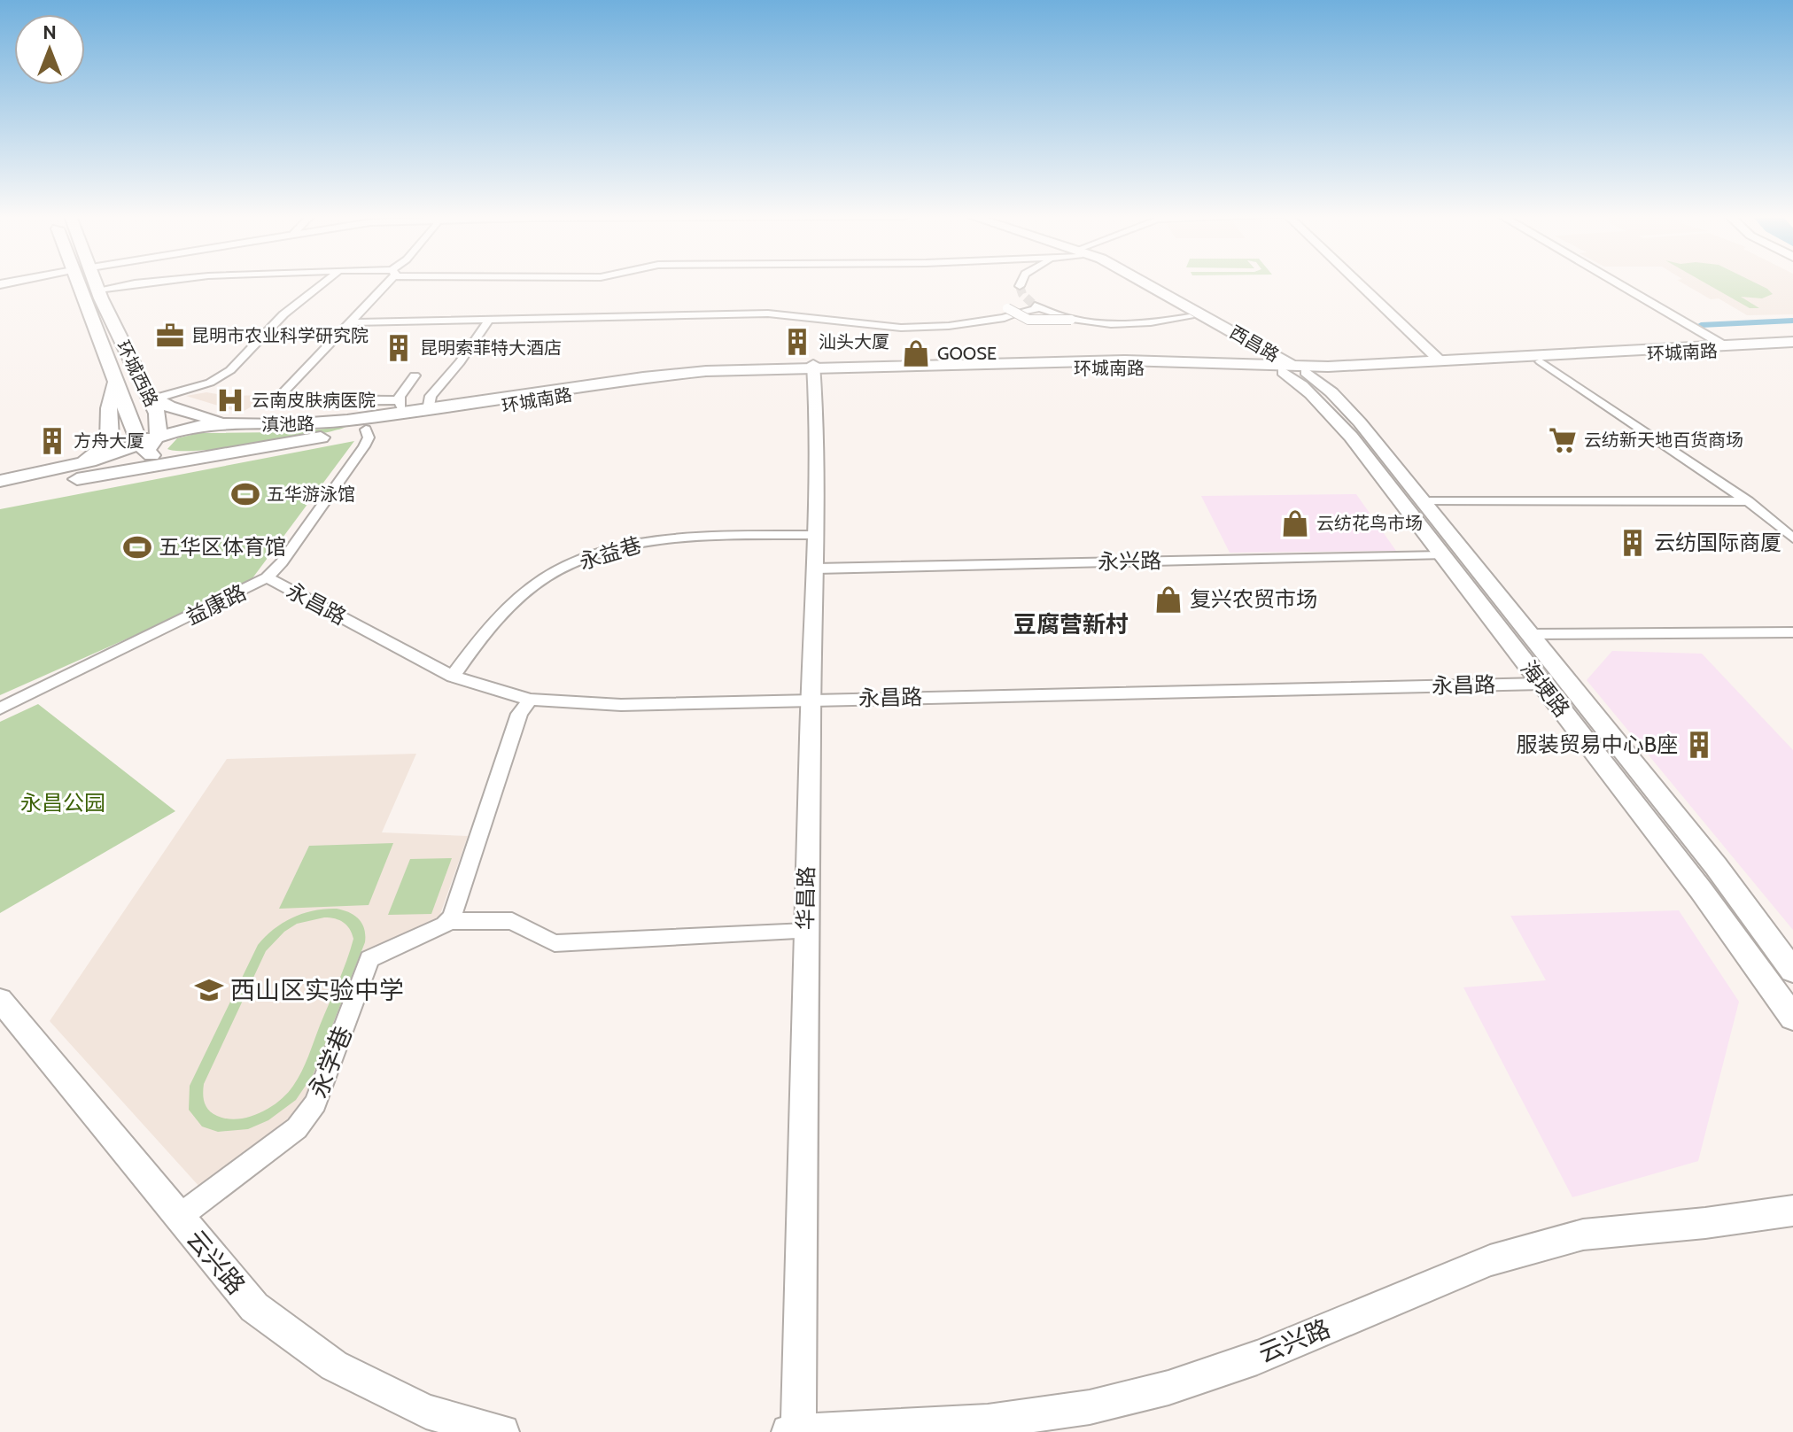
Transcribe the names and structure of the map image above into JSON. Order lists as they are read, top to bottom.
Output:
{
  "streets": {
    "main road": [
      "西昌路",
      "环城南路",
      "环城西路",
      "滇池路",
      "海埂路"
    ],
    "street": [
      "永益巷",
      "永兴路",
      "永昌路",
      "益康路",
      "华昌路",
      "永学巷",
      "云兴路"
    ]
  },
  "crossings": [
    ["西昌路", "环城南路"],
    ["西昌路", "海埂路"],
    ["环城南路", "滇池路"],
    ["环城南路", "海埂路"],
    ["环城南路", "华昌路"],
    ["环城西路", "滇池路"],
    ["滇池路", "益康路"],
    ["永益巷", "永昌路"],
    ["永益巷", "华昌路"],
    ["永兴路", "海埂路"],
    ["永兴路", "华昌路"],
    ["永昌路", "益康路"],
    ["永昌路", "海埂路"],
    ["永昌路", "华昌路"],
    ["华昌路", "云兴路"],
    ["永学巷", "云兴路"]
  ],
  "districts": ["豆腐营新村"],
  "parks": ["永昌公园"],
  "places": {
    "office": ["昆明市农业科学研究院"],
    "building": [
      "汕头大厦",
      "昆明索菲特大酒店",
      "方舟大厦",
      "云纺国际商厦",
      "服装贸易中心B座"
    ],
    "shop": ["GOOSE", "云纺花鸟市场", "复兴农贸市场"],
    "hospital": ["云南皮肤病医院"],
    "supermarket": ["云纺新天地百货商场"],
    "sports": ["五华游泳馆", "五华区体育馆"],
    "school or university": ["西山区实验中学"]
  },
  "north": "top"
}
